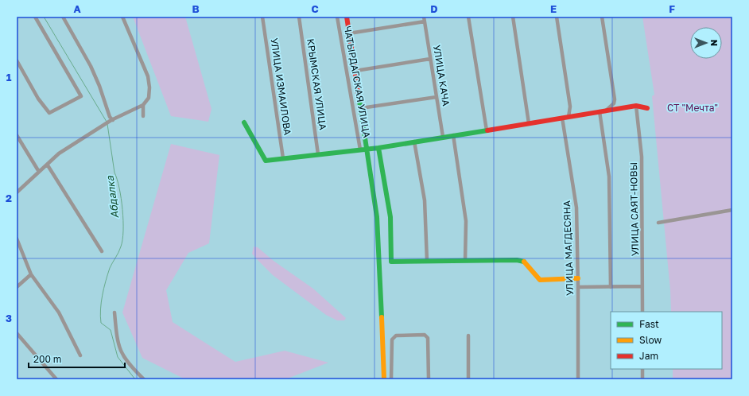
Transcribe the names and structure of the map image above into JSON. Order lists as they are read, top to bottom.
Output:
{
  "streets": {
    "street": [
      "УЛИЦА КАЧА",
      "ЧАТЫРДАГСКАЯ УЛИЦА",
      "КРЫМСКАЯ УЛИЦА",
      "УЛИЦА ИЗМАИЛОВА",
      "УЛИЦА САЯТ-НОВЫ",
      "УЛИЦА МАГДЕСЯНА"
    ]
  },
  "water": ["Абдалка"],
  "parks": ["СТ \"Мечта\""],
  "legend": ["Fast", "Slow", "Jam"],
  "scale_bar": "200 m",
  "north": "right",
  "grid": {
    "columns": [
      "A",
      "B",
      "C",
      "D",
      "E",
      "F"
    ],
    "rows": ["1", "2", "3"]
  }
}
